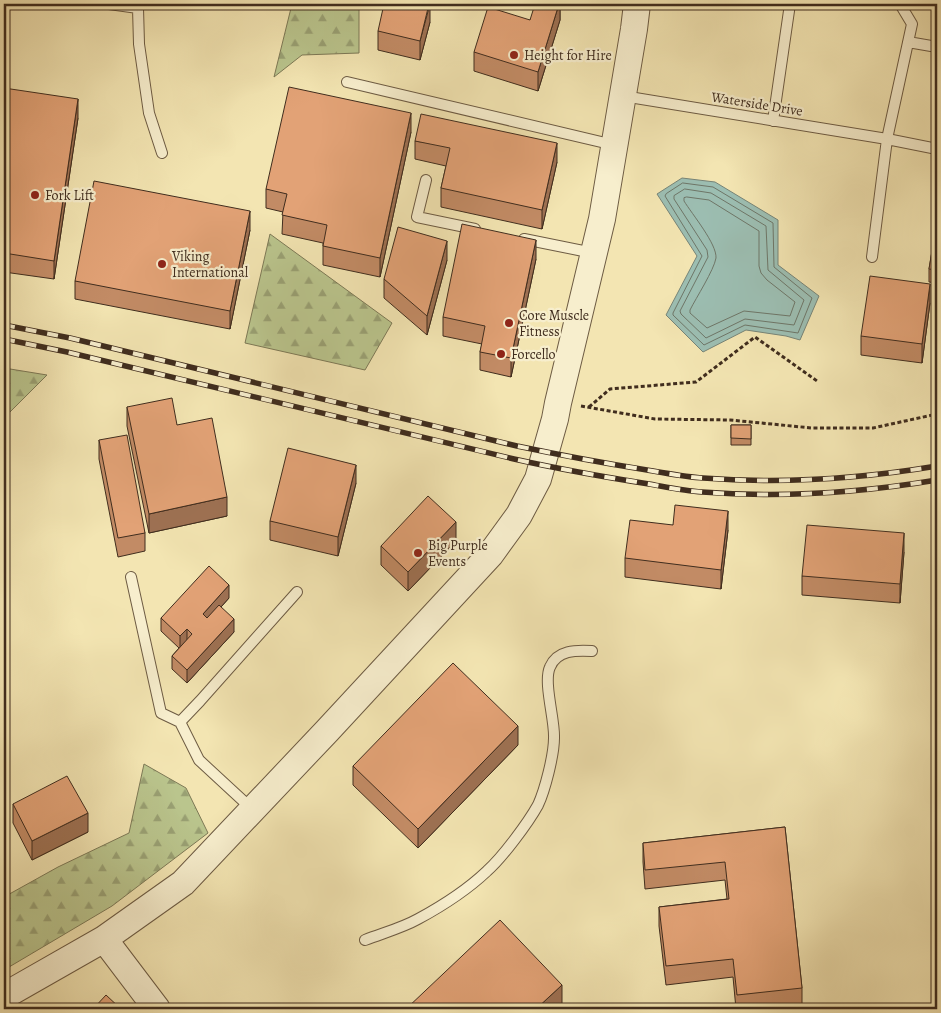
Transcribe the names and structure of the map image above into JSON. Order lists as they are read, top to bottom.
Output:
{
  "streets": {
    "lane": ["Waterside Drive"]
  },
  "places": [
    "Height for Hire",
    "Fork Lift",
    "Viking International",
    "Core Muscle Fitness",
    "Forcello",
    "Big Purple Events"
  ]
}
